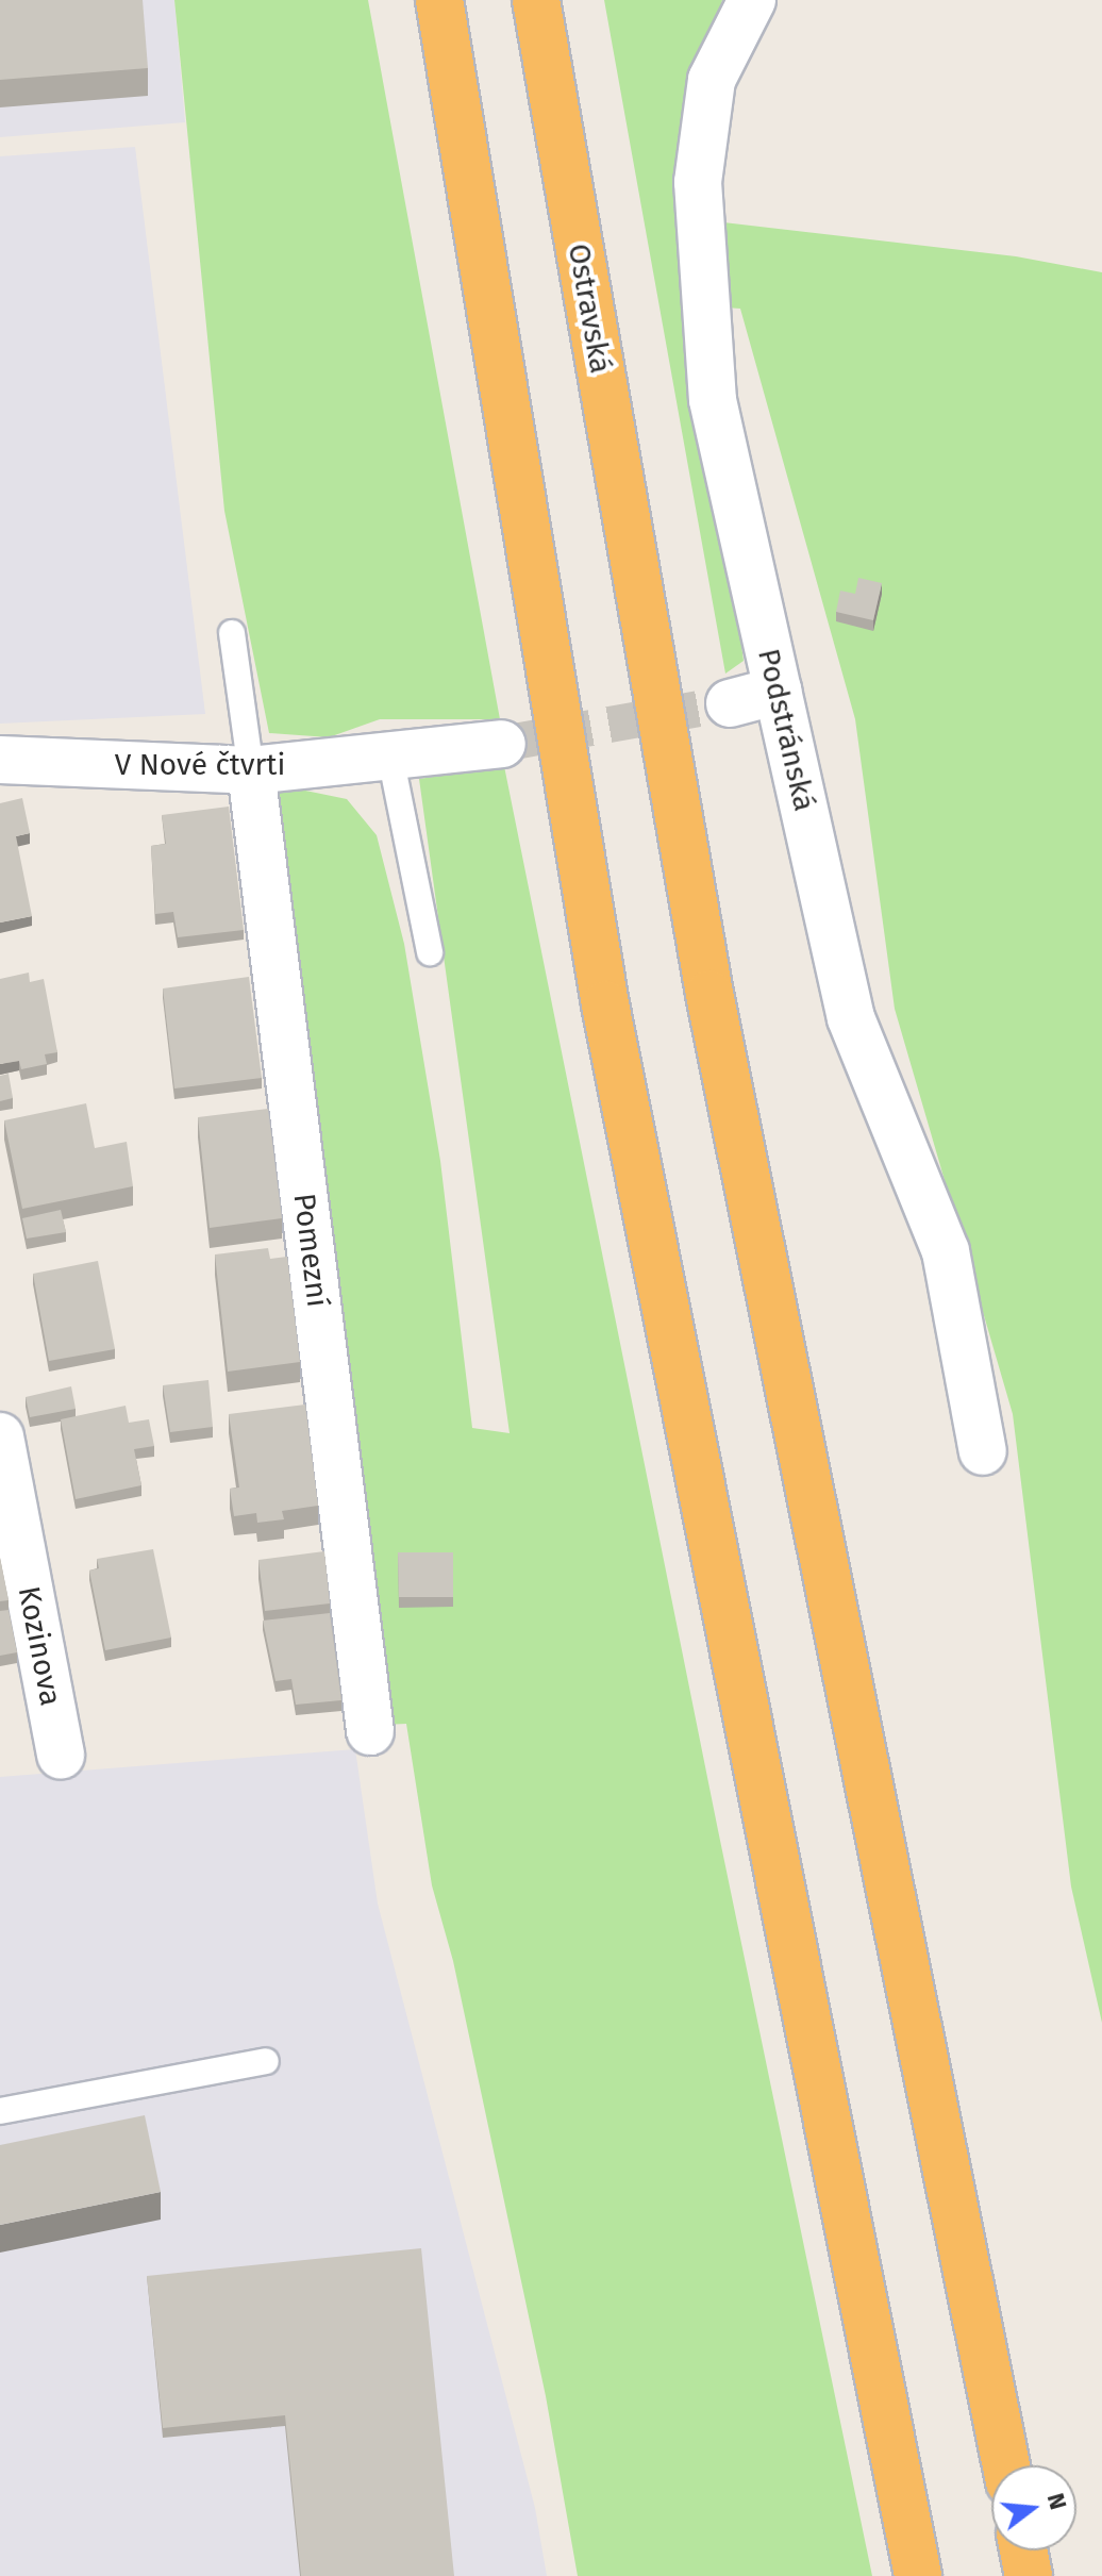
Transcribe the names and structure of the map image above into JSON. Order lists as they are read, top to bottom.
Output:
{
  "streets": {
    "highway": ["Ostravská"],
    "street": [
      "Podstránská",
      "V Nové čtvrti",
      "Pomezní",
      "Kozinova"
    ]
  },
  "crossings": [
    ["V Nové čtvrti", "Pomezní"]
  ],
  "north": "right"
}
